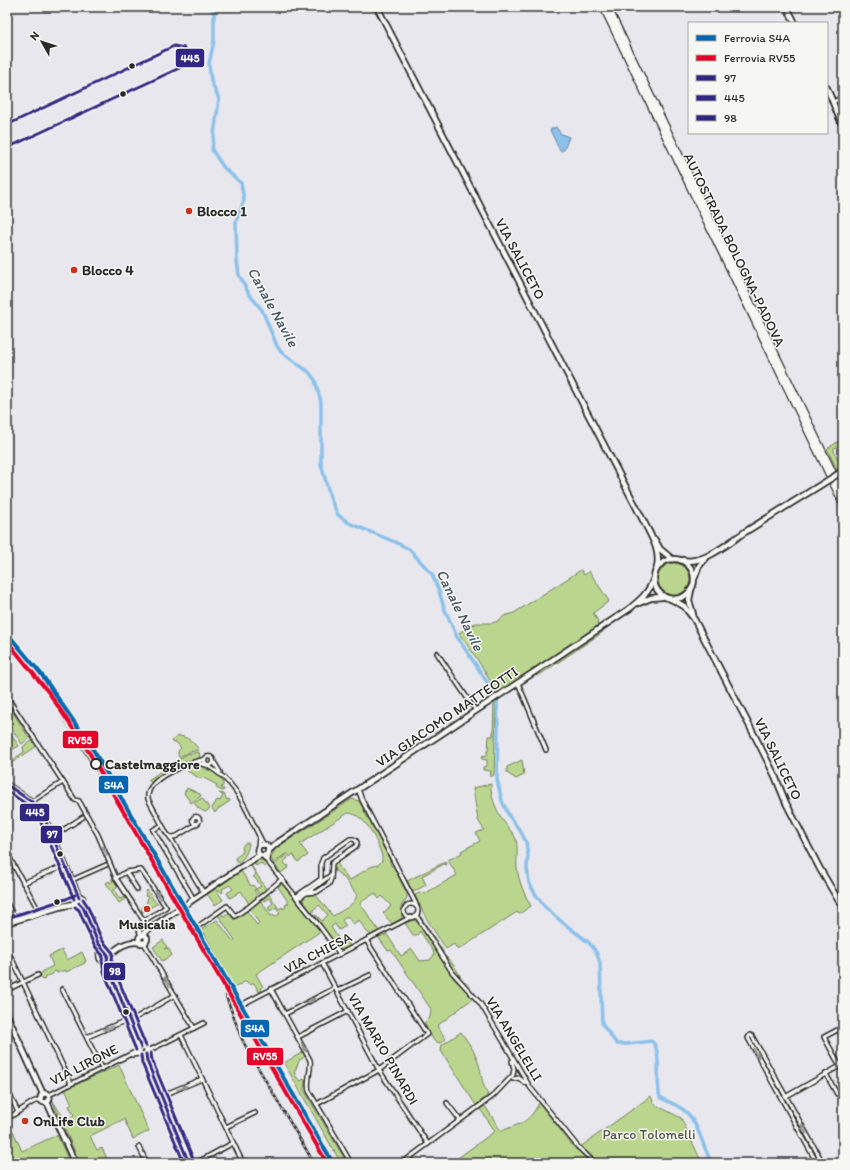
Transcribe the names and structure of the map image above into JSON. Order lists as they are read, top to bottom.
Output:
{
  "streets": {
    "highway": ["AUTOSTRADA BOLOGNA-PADOVA"],
    "main road": ["VIA SALICETO", "VIA GIACOMO MATTEOTTI"],
    "street": [
      "VIA CHIESA",
      "VIA ANGELELLI",
      "VIA MARIO PINARDI",
      "VIA LIRONE"
    ]
  },
  "crossings": [
    ["VIA SALICETO", "VIA GIACOMO MATTEOTTI"],
    ["VIA CHIESA", "VIA ANGELELLI"],
    ["VIA CHIESA", "VIA MARIO PINARDI"]
  ],
  "water": ["Canale Navile"],
  "parks": ["Parco Tolomelli"],
  "places": [
    "Blocco 1",
    "Blocco 4",
    "Castelmaggiore",
    "Musicalia",
    "OnLife Club"
  ],
  "lines": [
    "transit line 445",
    "rail line S4A",
    "rail line RV55",
    "transit line 97",
    "transit line 98"
  ],
  "legend": [
    "Ferrovia S4A",
    "Ferrovia RV55",
    "97",
    "445",
    "98"
  ],
  "north": "top left"
}
